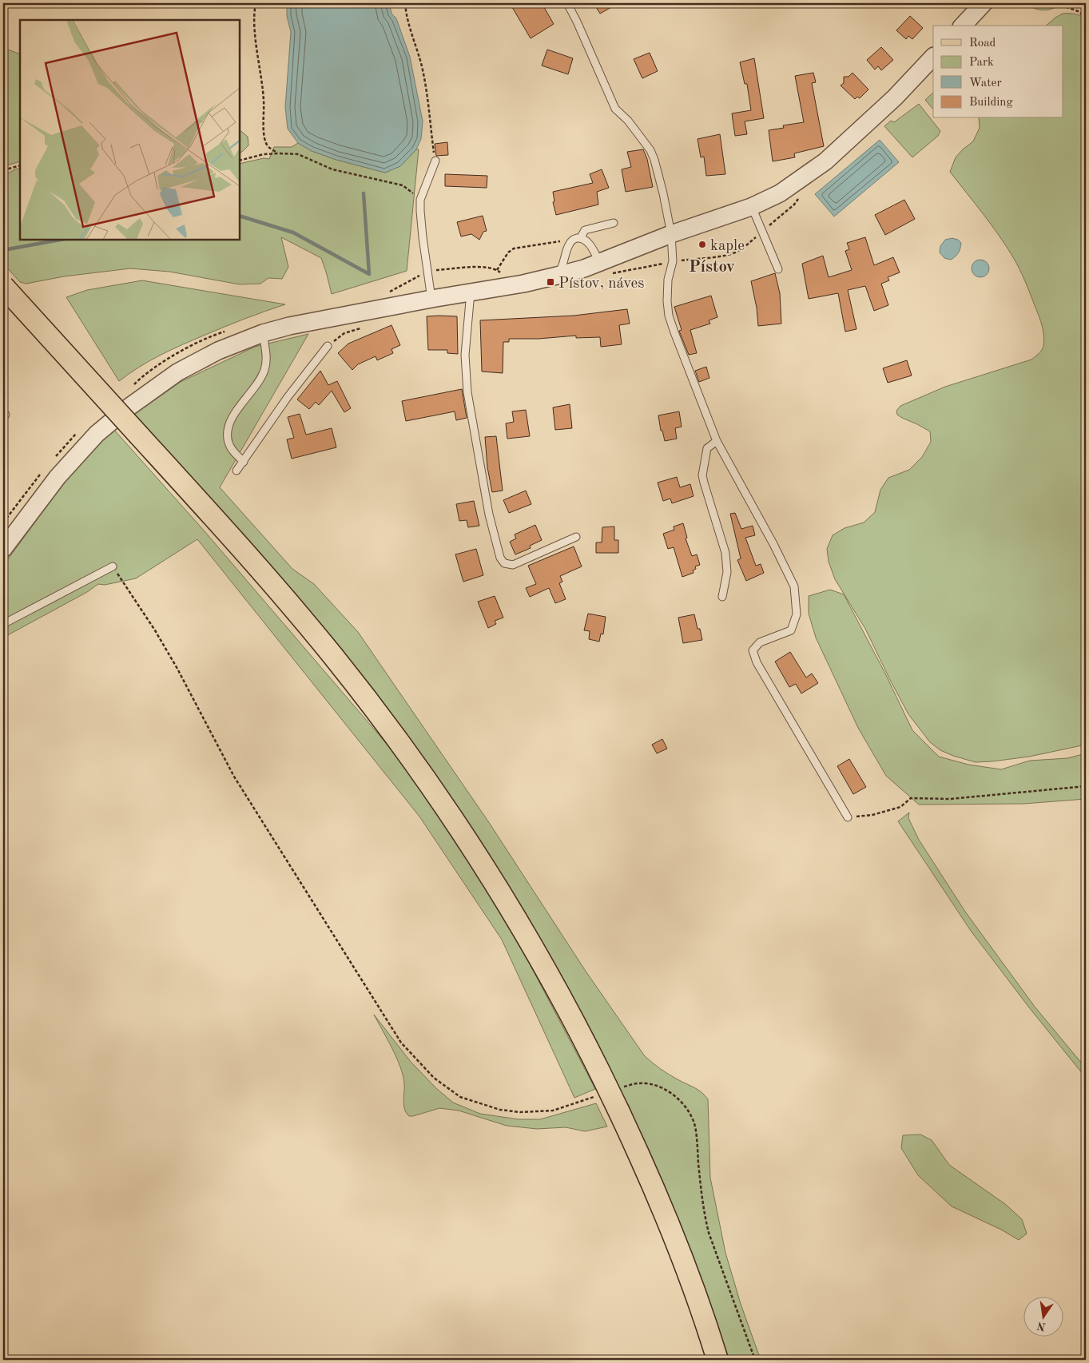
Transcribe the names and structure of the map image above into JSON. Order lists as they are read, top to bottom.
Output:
{
  "districts": ["Pístov"],
  "places": {
    "other": ["kaple"],
    "transit": ["Pístov, náves"]
  },
  "legend": [
    "Road",
    "Park",
    "Water",
    "Building"
  ],
  "north": "bottom"
}
